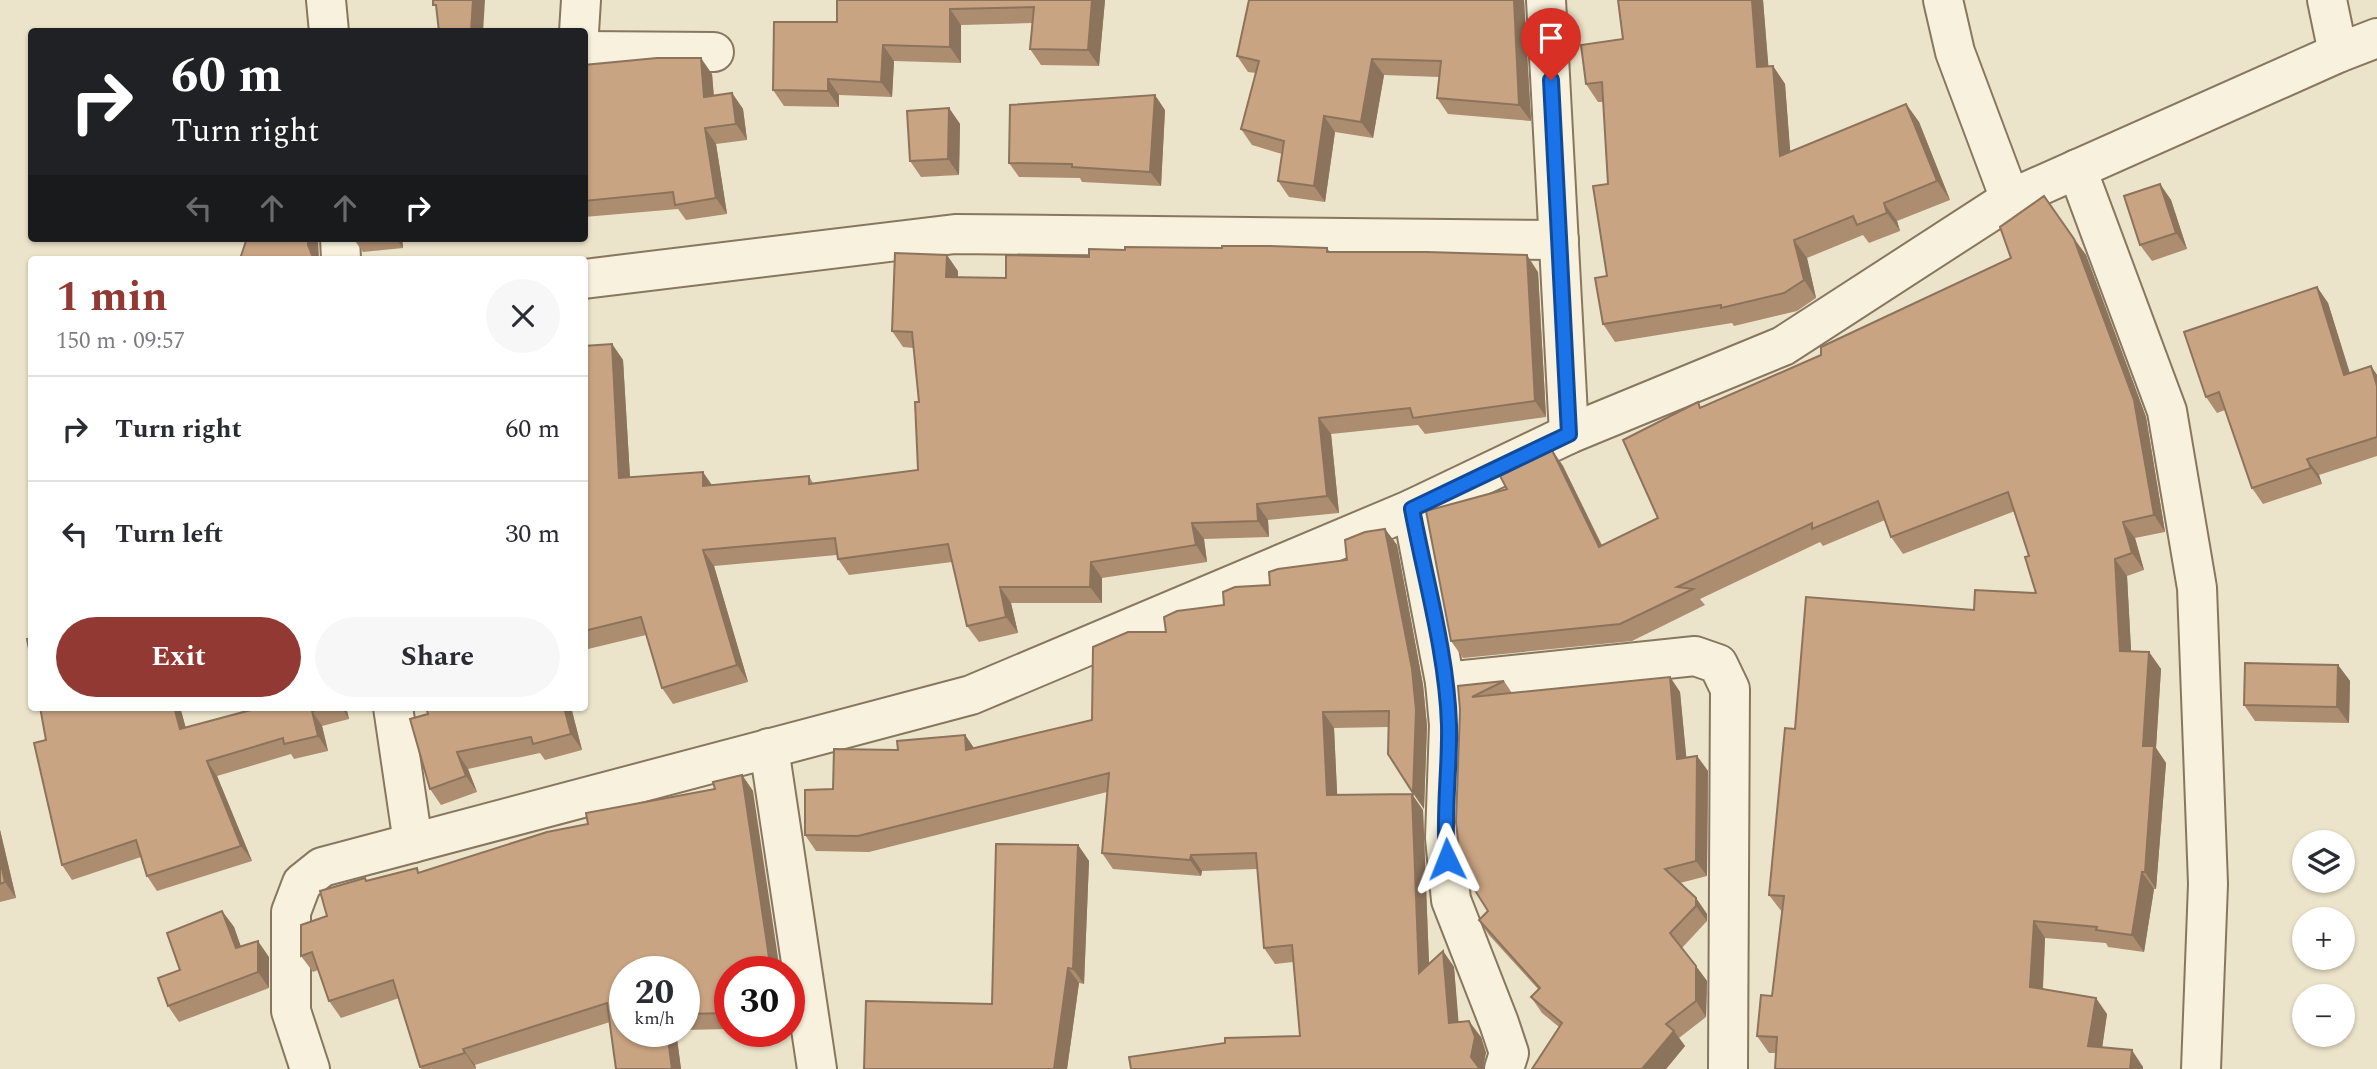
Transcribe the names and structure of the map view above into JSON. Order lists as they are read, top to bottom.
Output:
{
  "page": {
    "turn": ["60 m", "Turn right"],
    "heading": ["1 min", "150 m · 09:57"],
    "list": [
      {
        "name": "Turn right",
        "value": "60 m"
      },
      {
        "name": "Turn left",
        "value": "30 m"
      }
    ],
    "buttons": ["Exit", "Share"],
    "map_buttons": ["+", "−"],
    "speed": "20 km/h",
    "limit": "30"
  }
}
